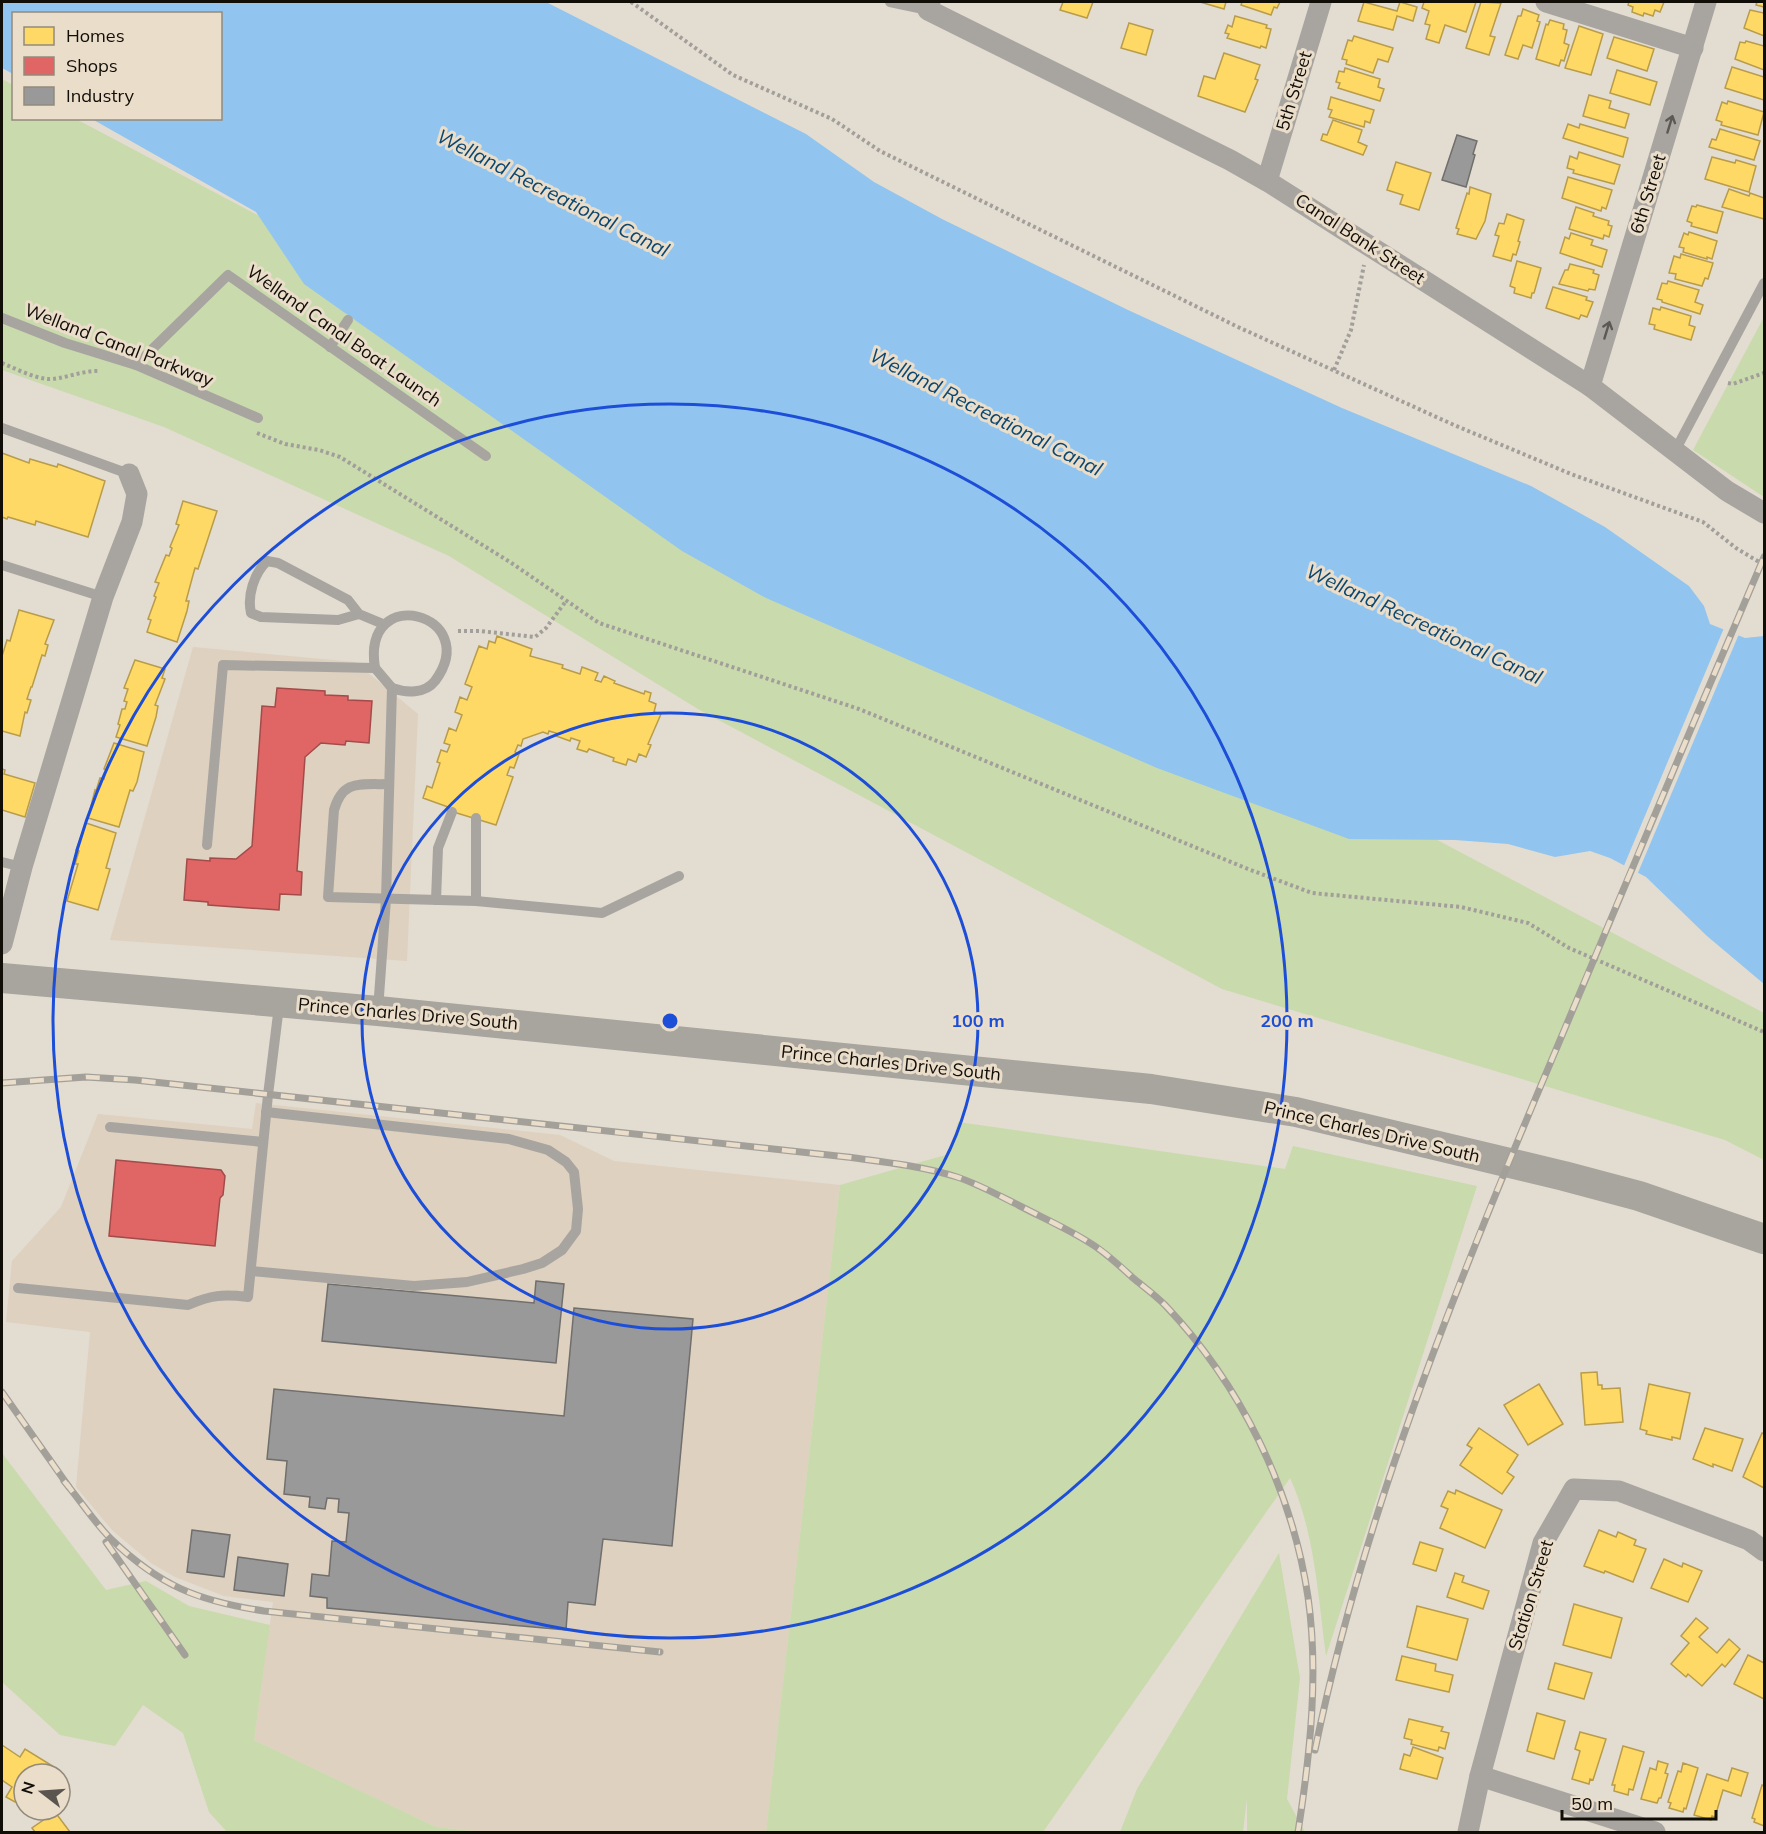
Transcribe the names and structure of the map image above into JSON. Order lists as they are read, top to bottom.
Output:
{
  "streets": {
    "main road": ["Prince Charles Drive South"],
    "street": [
      "5th Street",
      "6th Street",
      "Canal Bank Street",
      "Station Street"
    ],
    "lane": ["Welland Canal Boat Launch", "Welland Canal Parkway"]
  },
  "crossings": [
    ["5th Street", "Canal Bank Street"],
    ["6th Street", "Canal Bank Street"],
    ["Welland Canal Boat Launch", "Welland Canal Parkway"]
  ],
  "one_way": ["6th Street"],
  "water": ["Welland Recreational Canal"],
  "legend": ["Homes", "Shops", "Industry"],
  "scale_bar": "50 m",
  "north": "left",
  "rings": ["100 m", "200 m"]
}
